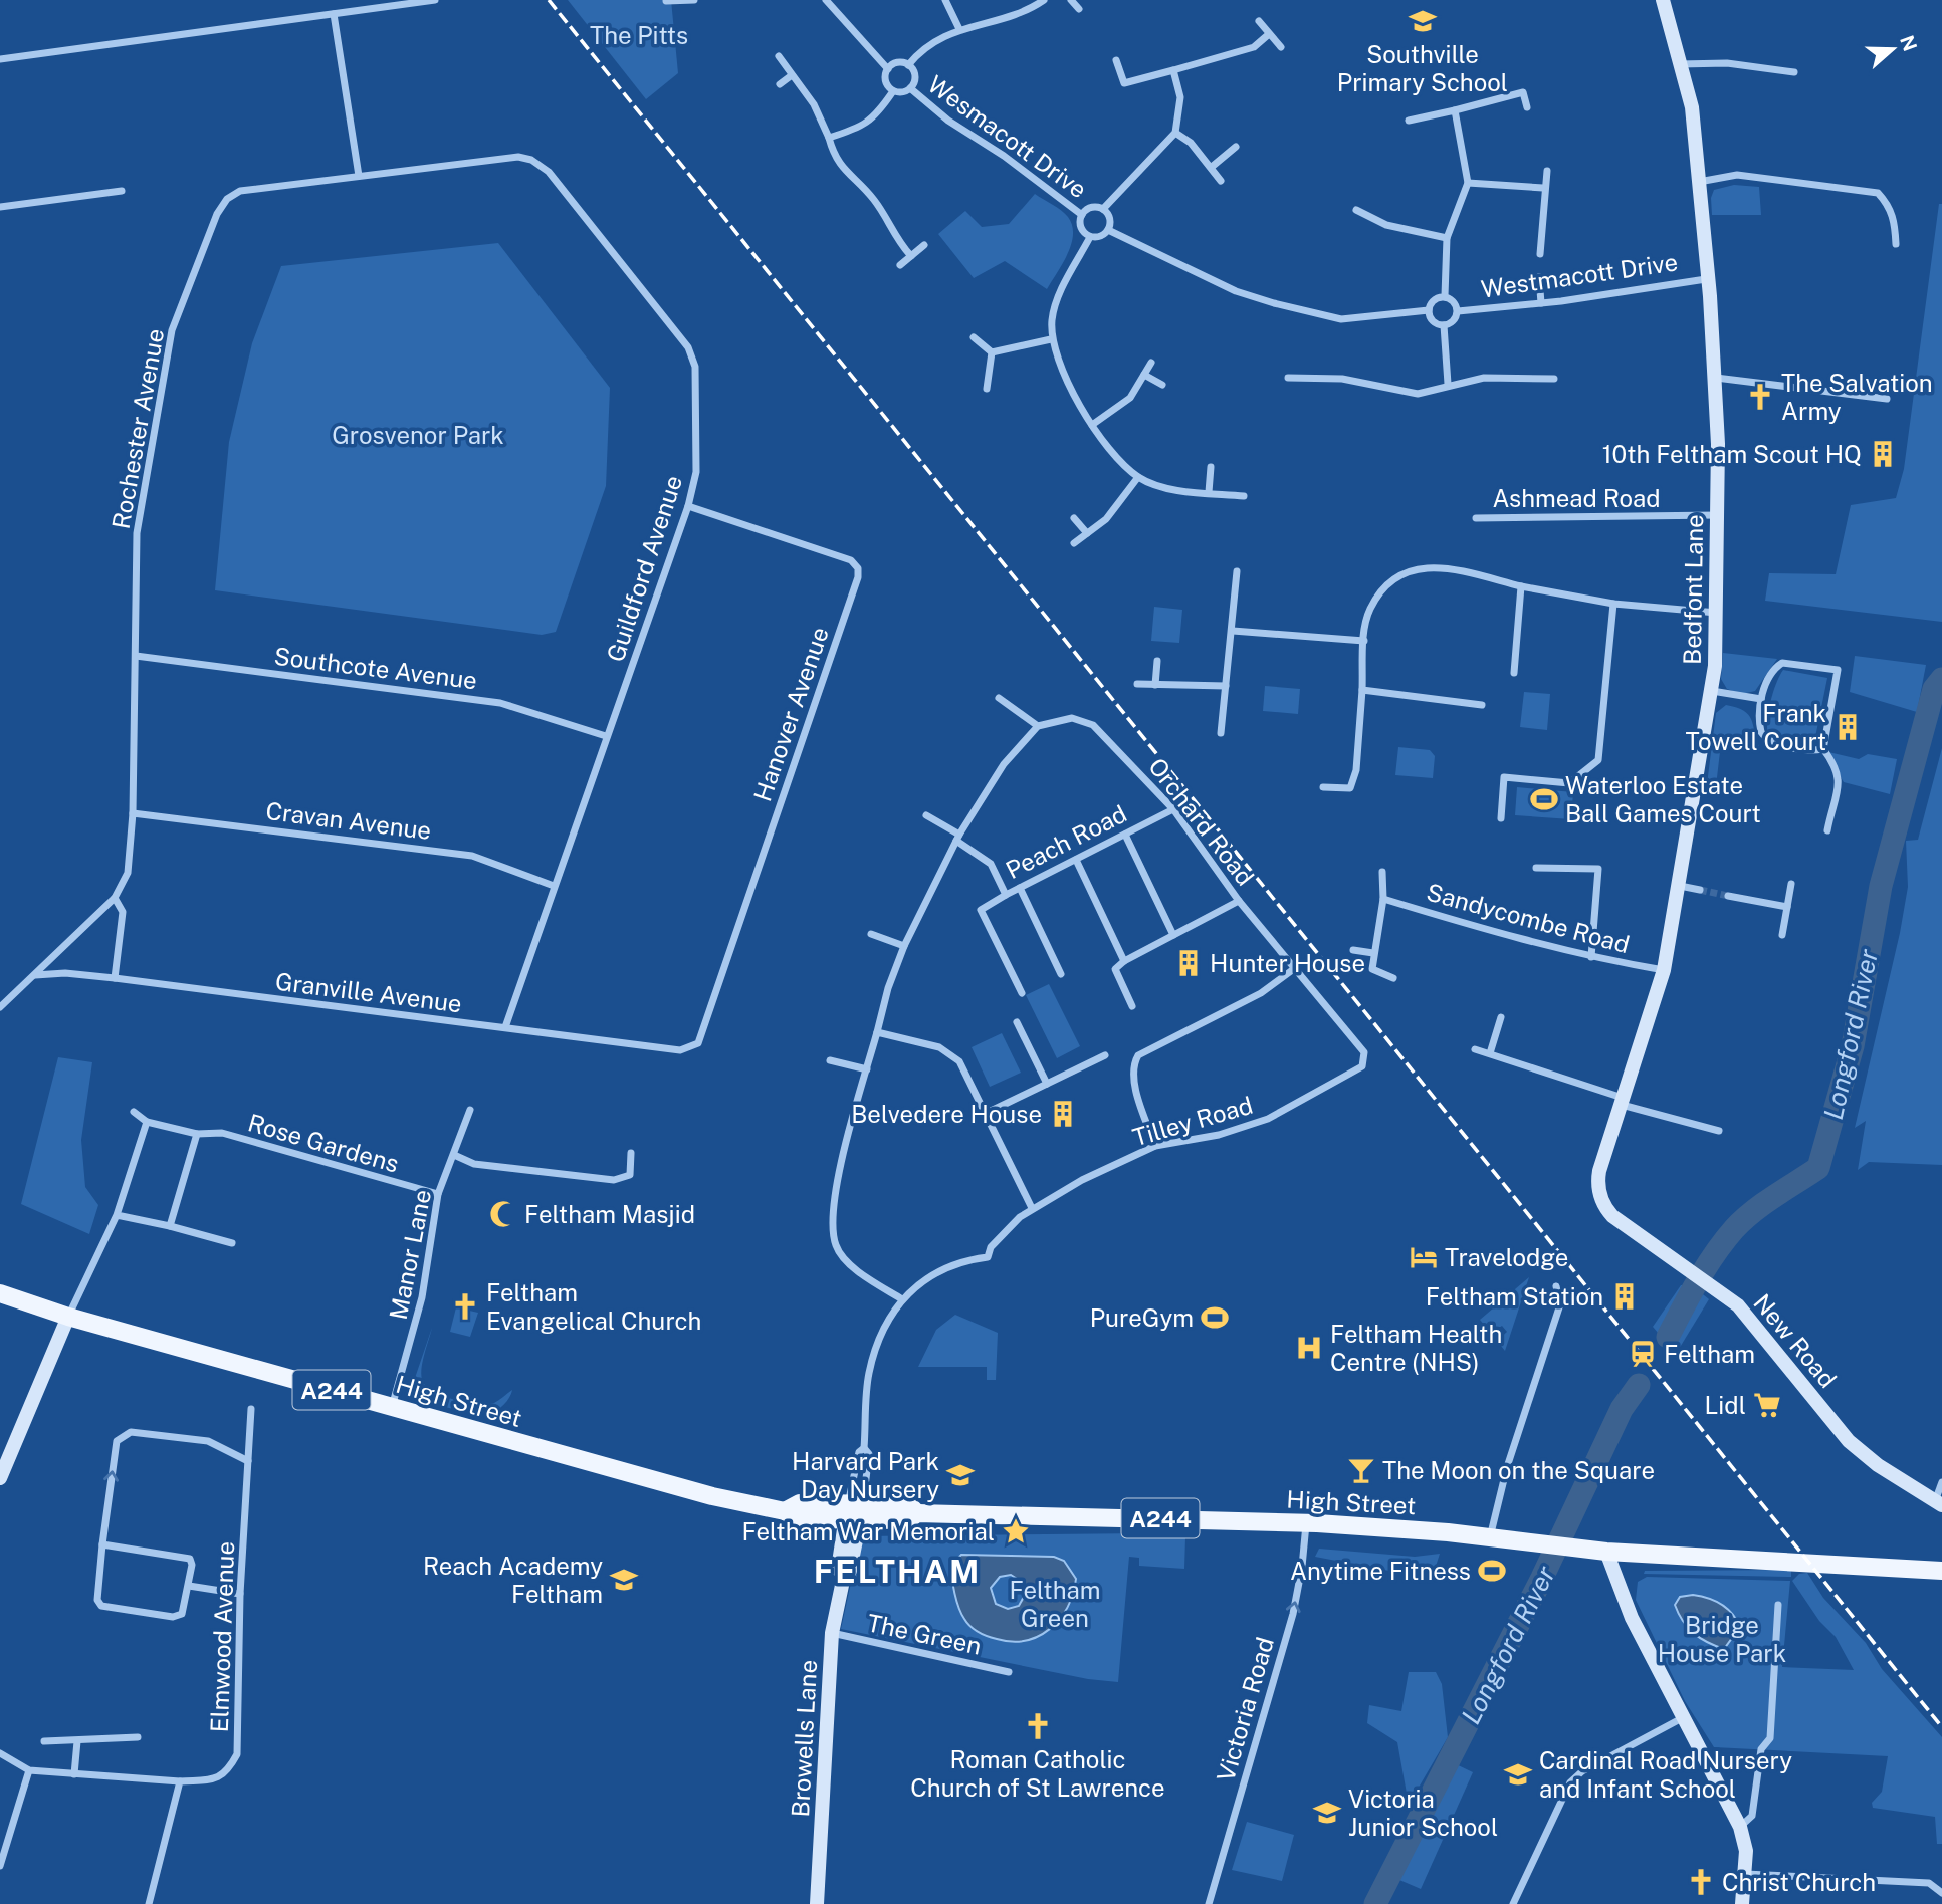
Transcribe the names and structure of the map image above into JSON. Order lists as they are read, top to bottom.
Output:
{
  "streets": {
    "main road": [
      "Bedfont Lane",
      "New Road",
      "A244",
      "High Street",
      "Browells Lane"
    ],
    "street": [
      "Wesmacott Drive",
      "Westmacott Drive",
      "Rochester Avenue",
      "Ashmead Road",
      "Guildford Avenue",
      "Southcote Avenue",
      "Hanover Avenue",
      "Cravan Avenue",
      "Orchard Road",
      "Peach Road",
      "Sandycombe Road",
      "Granville Avenue",
      "Tilley Road",
      "Rose Gardens",
      "Manor Lane",
      "The Green",
      "Elmwood Avenue",
      "Victoria Road"
    ]
  },
  "crossings": [
    ["Westmacott Drive", "Bedfont Lane"],
    ["Rochester Avenue", "Guildford Avenue"],
    ["Rochester Avenue", "Southcote Avenue"],
    ["Rochester Avenue", "Cravan Avenue"],
    ["Rochester Avenue", "Granville Avenue"],
    ["Ashmead Road", "Bedfont Lane"],
    ["Guildford Avenue", "Southcote Avenue"],
    ["Guildford Avenue", "Hanover Avenue"],
    ["Guildford Avenue", "Cravan Avenue"],
    ["Guildford Avenue", "Granville Avenue"],
    ["Bedfont Lane", "Sandycombe Road"],
    ["Bedfont Lane", "New Road"],
    ["Hanover Avenue", "Granville Avenue"],
    ["Orchard Road", "Peach Road"],
    ["Orchard Road", "Tilley Road"],
    ["Rose Gardens", "Manor Lane"],
    ["Manor Lane", "High Street"],
    ["High Street", "Victoria Road"],
    ["High Street", "Browells Lane"],
    ["The Green", "Browells Lane"]
  ],
  "one_way": ["Victoria Road"],
  "districts": ["FELTHAM"],
  "water": ["Longford River"],
  "parks": [
    "The Pitts",
    "Grosvenor Park",
    "Feltham Green",
    "Bridge House Park"
  ],
  "places": {
    "school or university": [
      "Southville Primary School",
      "Harvard Park Day Nursery",
      "Reach Academy Feltham",
      "Cardinal Road Nursery and Infant School",
      "Victoria Junior School"
    ],
    "church": [
      "The Salvation Army",
      "Feltham Evangelical Church",
      "Roman Catholic Church of St Lawrence",
      "Christ Church"
    ],
    "building": [
      "10th Feltham Scout HQ",
      "Frank Towell Court",
      "Hunter House",
      "Belvedere House",
      "Feltham Station"
    ],
    "sports": ["Waterloo Estate Ball Games Court", "PureGym", "Anytime Fitness"],
    "mosque": ["Feltham Masjid"],
    "hotel": ["Travelodge"],
    "hospital": ["Feltham Health Centre (NHS)"],
    "station": ["Feltham"],
    "supermarket": ["Lidl"],
    "bar": ["The Moon on the Square"],
    "place": ["Feltham War Memorial"]
  },
  "north": "right"
}
